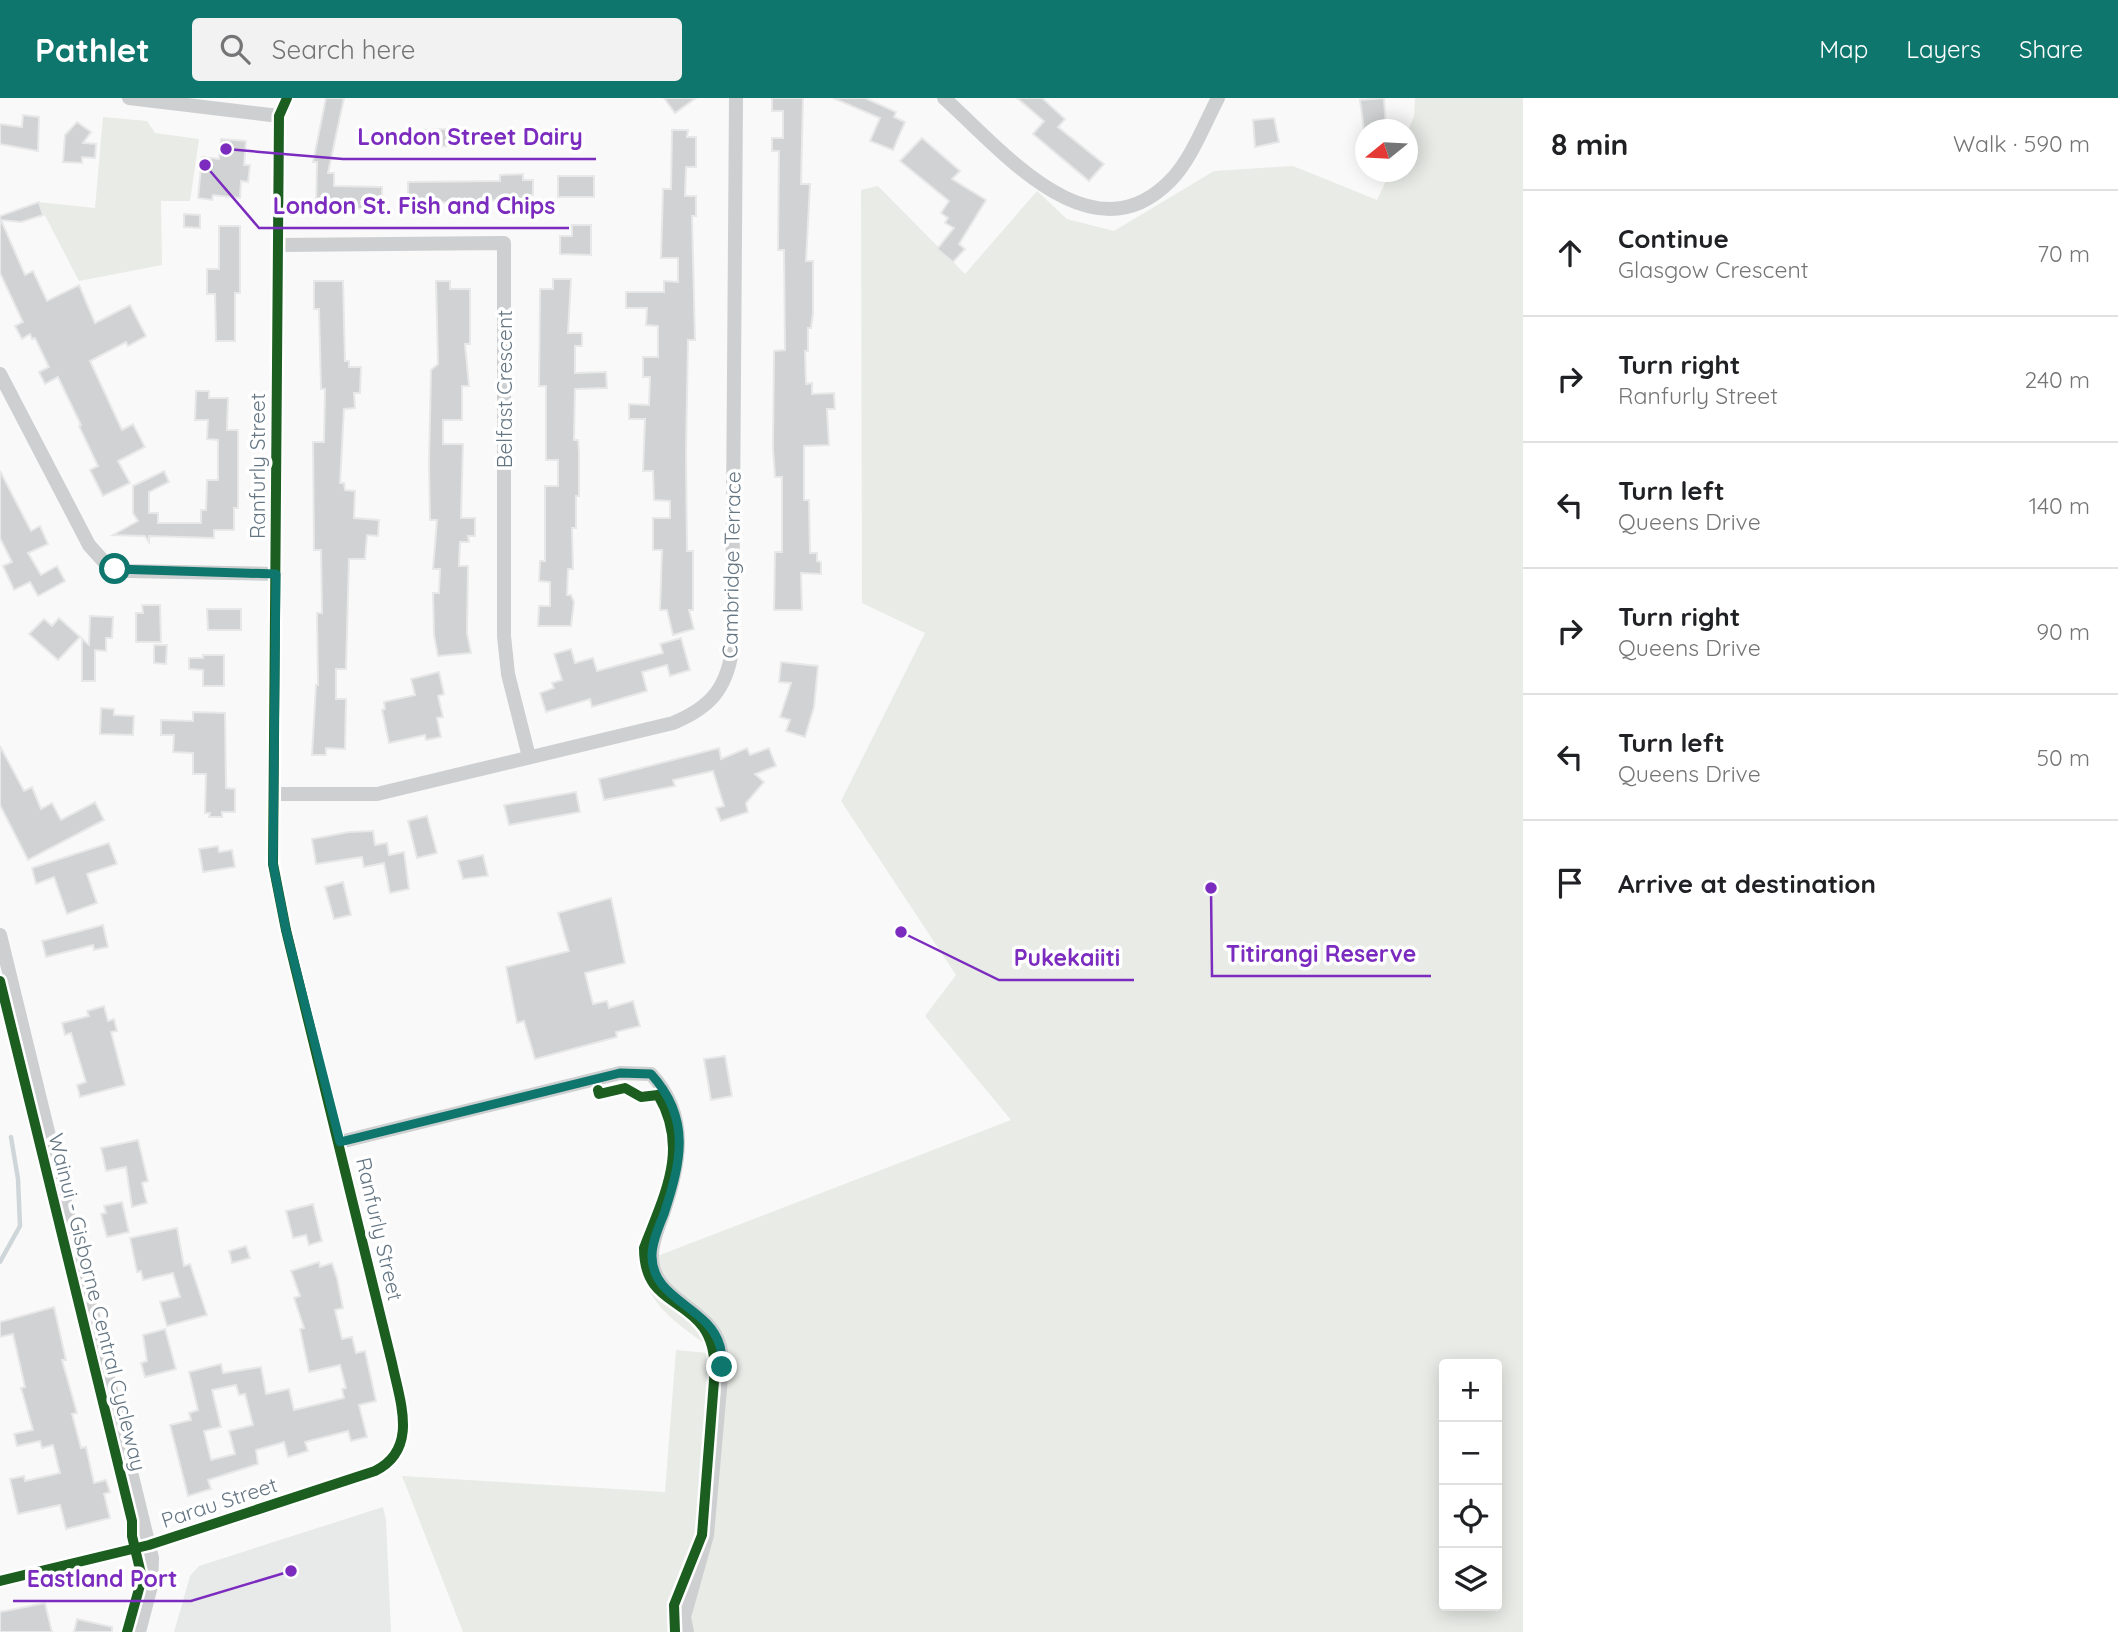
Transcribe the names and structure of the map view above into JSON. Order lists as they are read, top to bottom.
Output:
{
  "streets": {
    "street": [
      "Belfast Crescent",
      "Ranfurly Street",
      "Cambridge Terrace",
      "Parau Street"
    ],
    "cycle path": ["Wainui - Gisborne Central Cycleway"]
  },
  "crossings": [
    ["Belfast Crescent", "Ranfurly Street"],
    ["Belfast Crescent", "Cambridge Terrace"],
    ["Ranfurly Street", "Cambridge Terrace"],
    ["Ranfurly Street", "Parau Street"]
  ],
  "places": [
    "London Street Dairy",
    "London St. Fish and Chips",
    "Titirangi Reserve",
    "Pukekaiiti",
    "Eastland Port"
  ],
  "north": "left",
  "page": {
    "header": "Pathlet",
    "search": "Search here",
    "nav": ["Map", "Layers", "Share"],
    "heading": ["8 min", "Walk · 590 m"],
    "list": [
      ["Continue", "Glasgow Crescent", "70 m"],
      ["Turn right", "Ranfurly Street", "240 m"],
      ["Turn left", "Queens Drive", "140 m"],
      ["Turn right", "Queens Drive", "90 m"],
      ["Turn left", "Queens Drive", "50 m"],
      "Arrive at destination"
    ],
    "map_buttons": ["+", "−"]
  }
}
